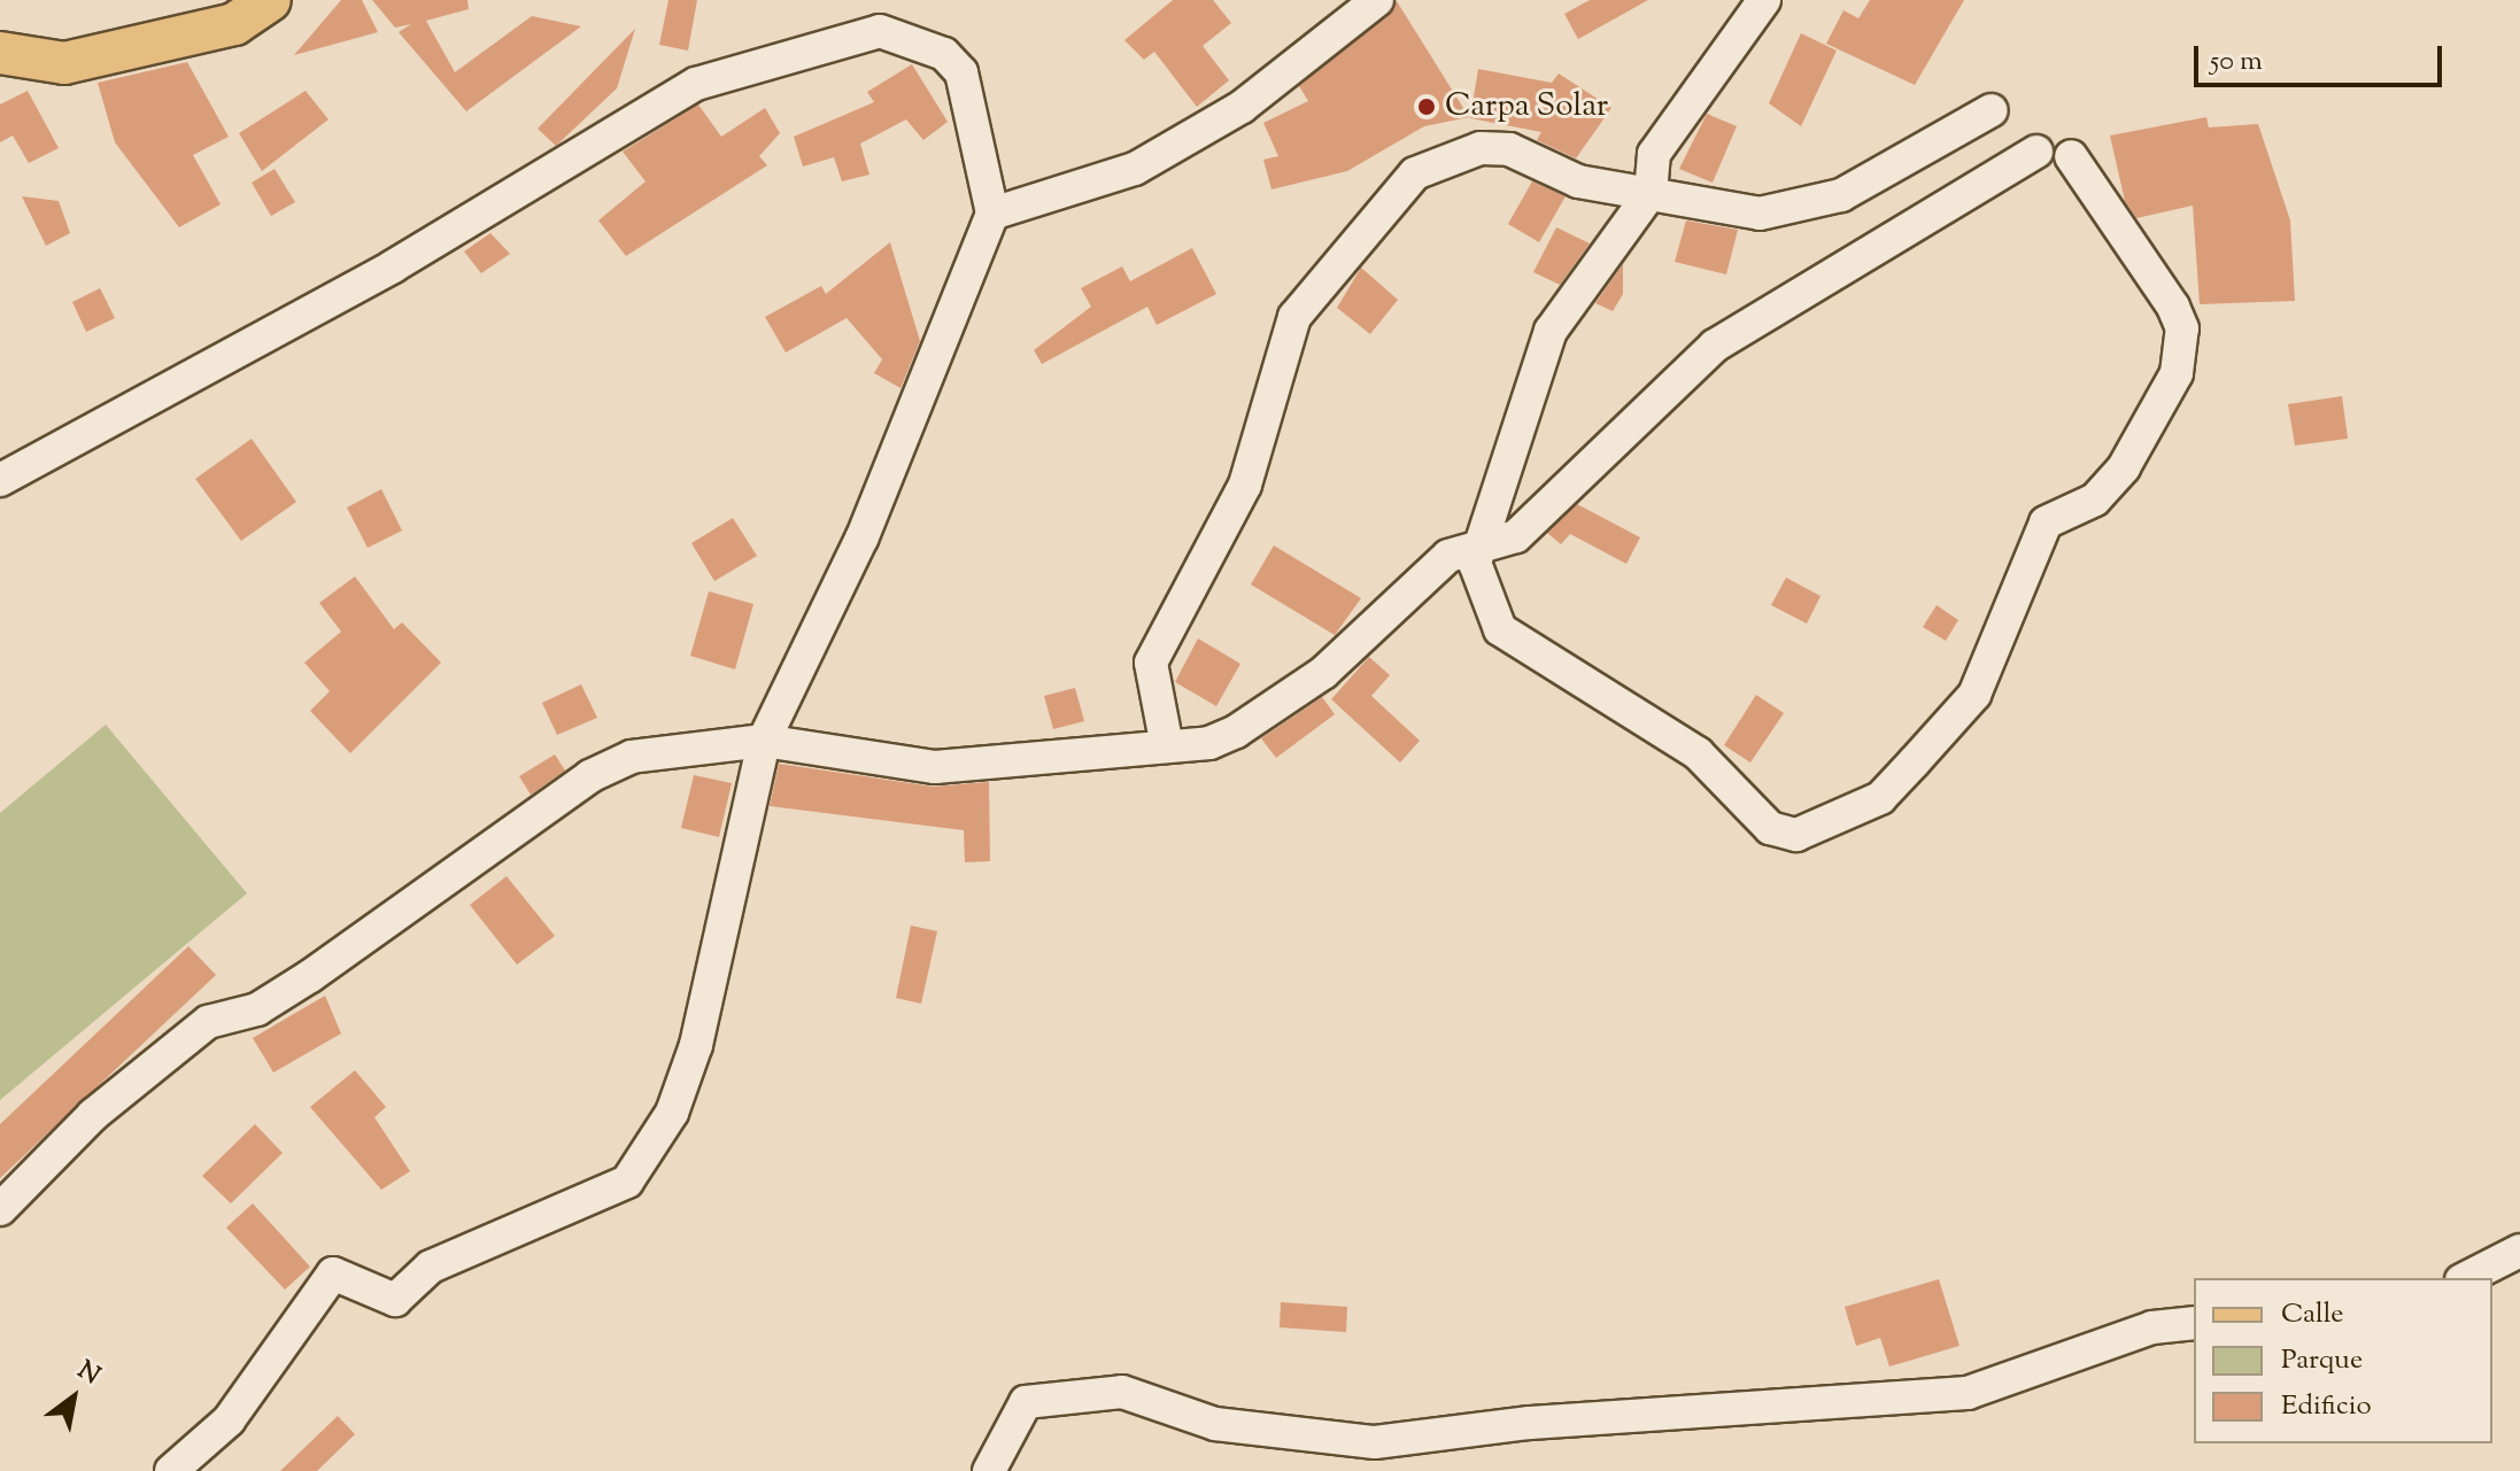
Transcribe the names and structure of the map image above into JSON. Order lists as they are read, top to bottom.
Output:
{
  "places": ["Carpa Solar"],
  "legend": ["Calle", "Parque", "Edificio"],
  "scale_bar": "50 m",
  "north": "top right"
}
